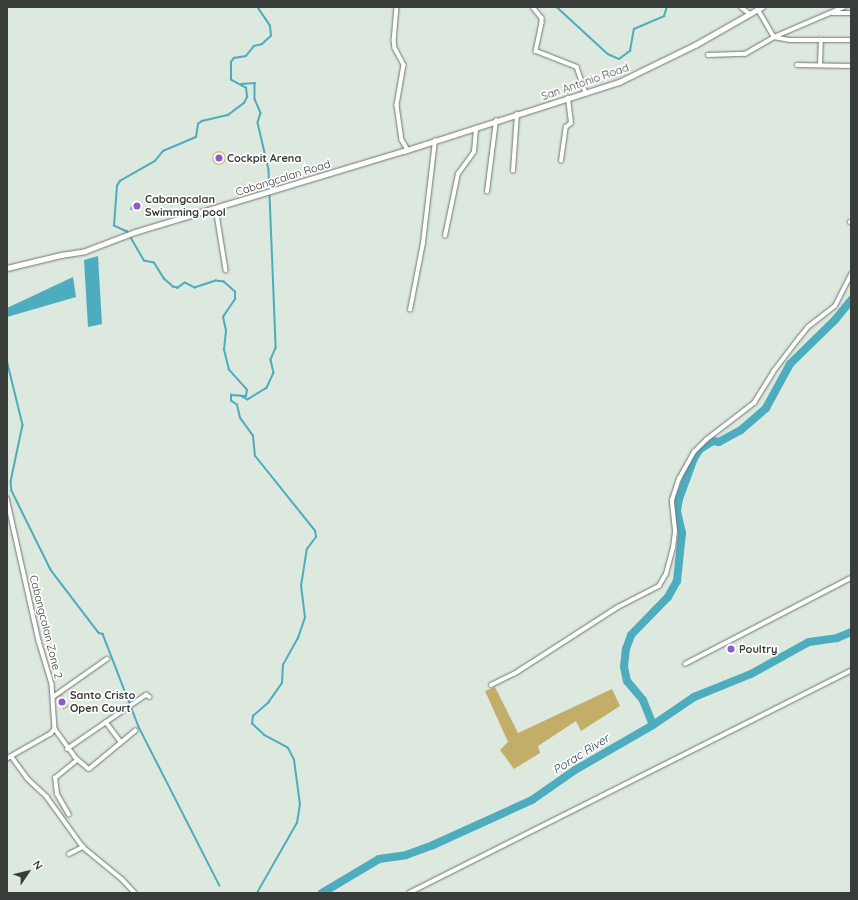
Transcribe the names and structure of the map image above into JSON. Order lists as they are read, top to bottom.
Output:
{
  "streets": {
    "street": ["San Antonio Road", "Cabangcalan Road", "Cabangcalan Zone 2"]
  },
  "crossings": [
    ["San Antonio Road", "Cabangcalan Road"]
  ],
  "water": ["Porac River"],
  "places": [
    "Cockpit Arena",
    "Cabangcalan Swimming pool",
    "Poultry",
    "Santo Cristo Open Court"
  ],
  "north": "top right"
}
